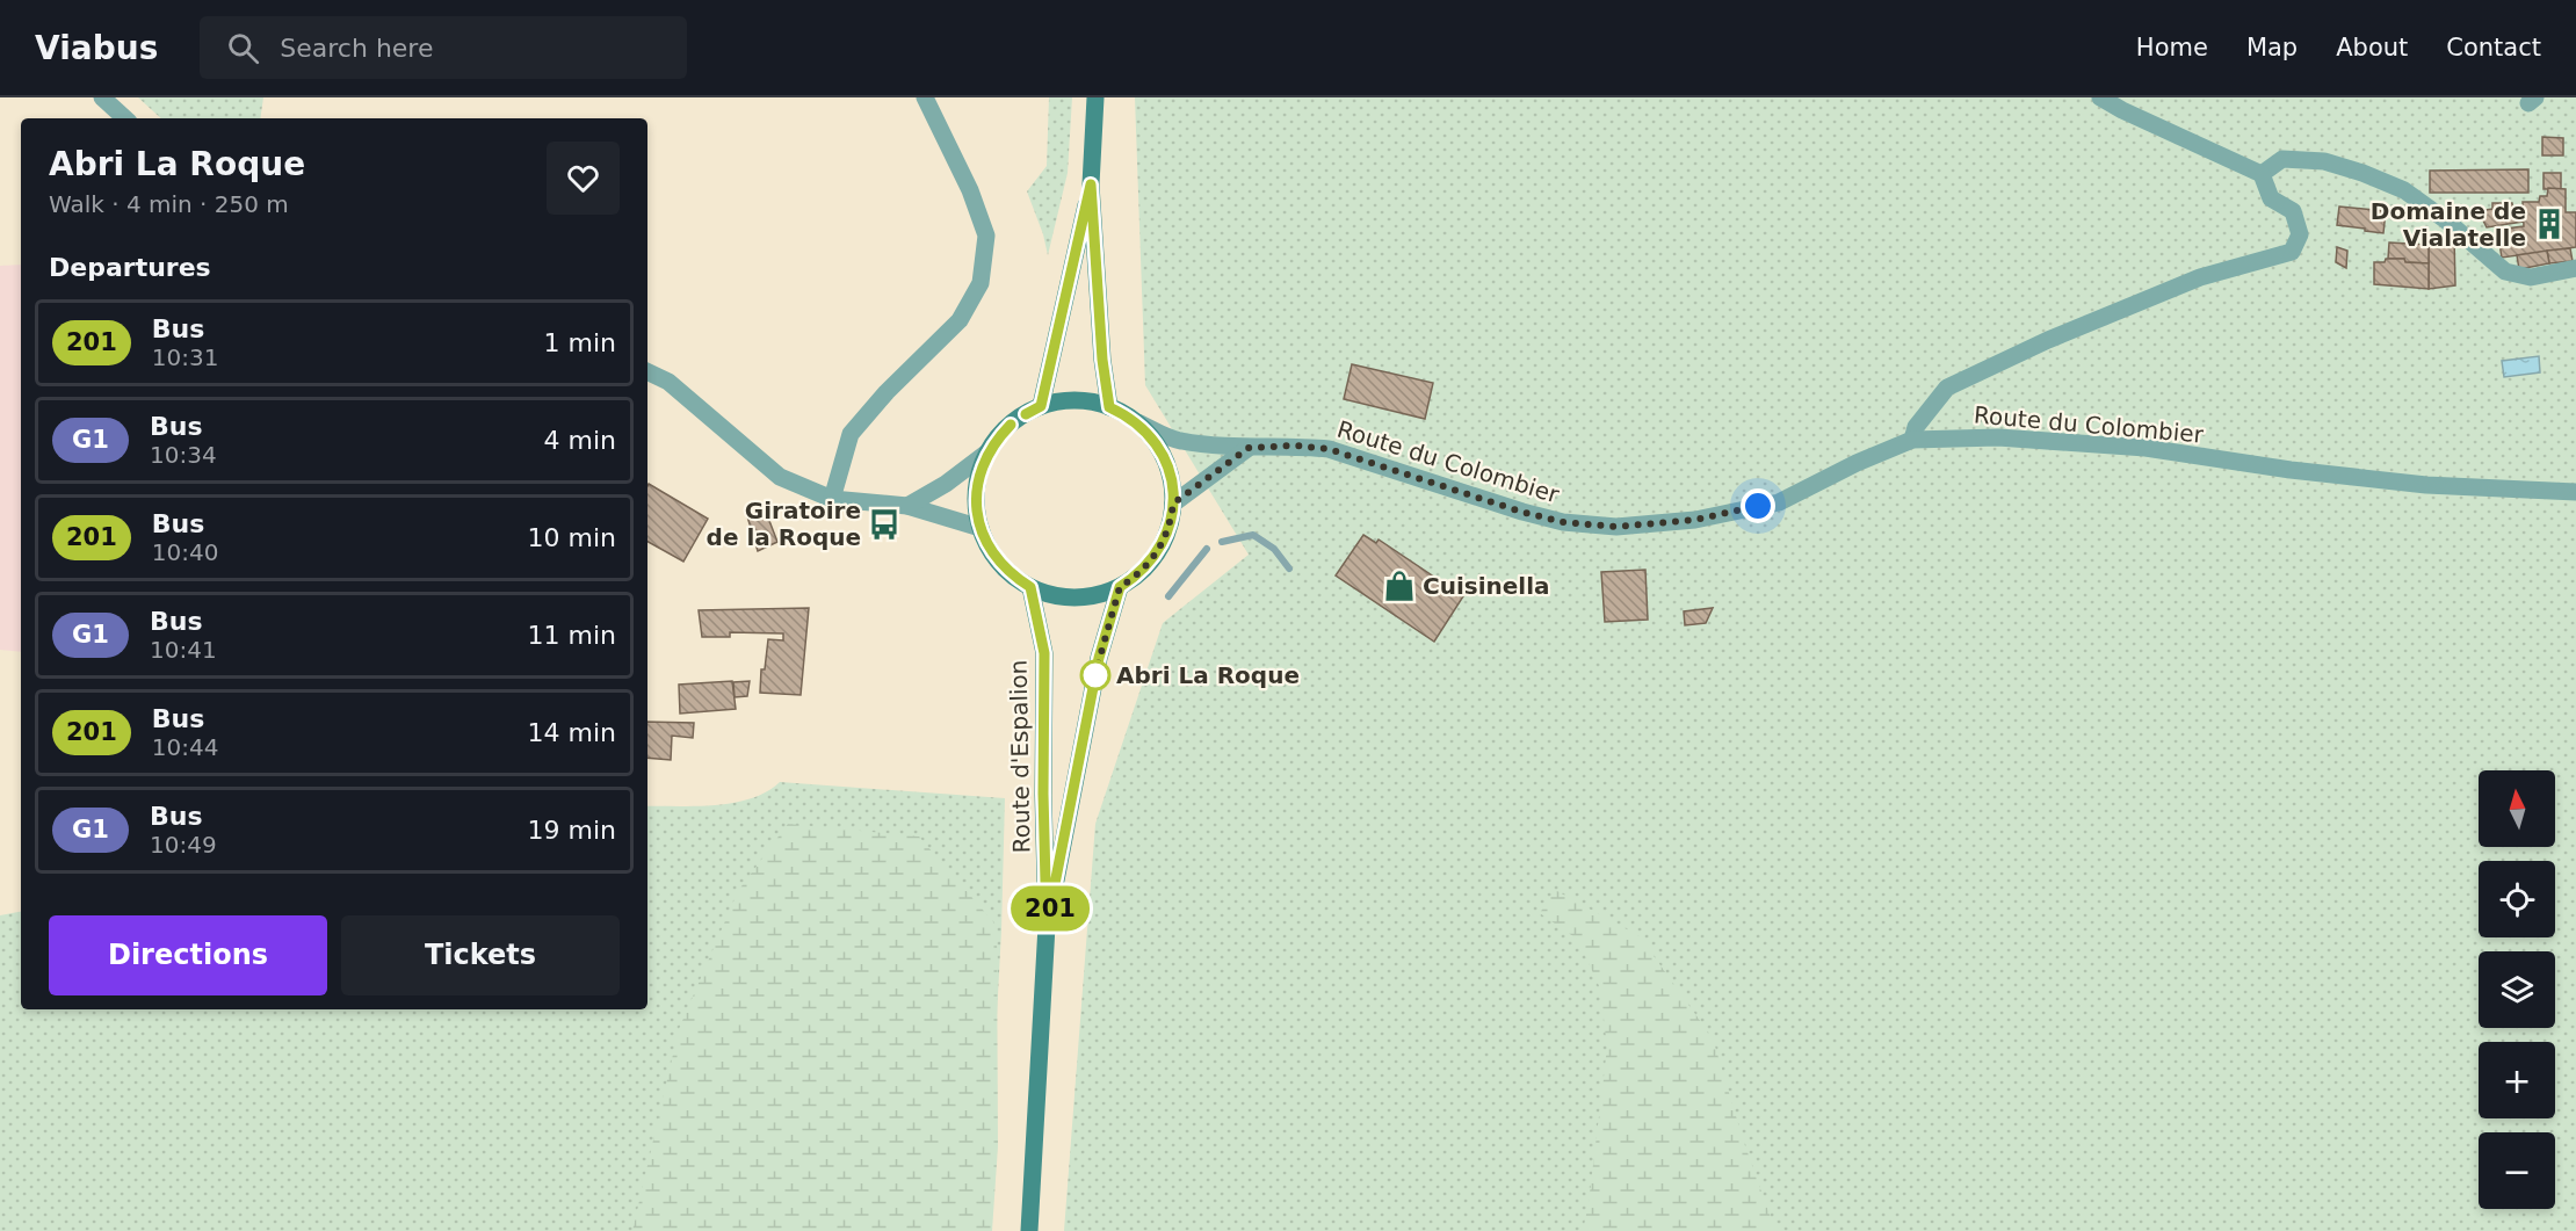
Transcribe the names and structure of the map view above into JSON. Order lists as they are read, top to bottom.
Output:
{
  "streets": {
    "main road": ["Route d'Espalion"],
    "street": ["Route du Colombier"]
  },
  "crossings": [
    ["Route du Colombier", "Route d'Espalion"]
  ],
  "places": {
    "building": ["Domaine de Vialatelle"],
    "bus stop": ["Giratoire de la Roque"],
    "shop": ["Cuisinella"],
    "other": ["Abri La Roque"]
  },
  "lines": ["bus line 201"],
  "north": "top",
  "page": {
    "header": "Viabus",
    "search": "Search here",
    "nav": [
      "Home",
      "Map",
      "About",
      "Contact"
    ],
    "on_map": "201",
    "heading": [
      ["Abri La Roque", "Walk · 4 min · 250 m"],
      "Departures"
    ],
    "list": [
      {
        "mark": "201",
        "name": "Bus",
        "note": "10:31",
        "value": "1 min"
      },
      {
        "mark": "G1",
        "name": "Bus",
        "note": "10:34",
        "value": "4 min"
      },
      {
        "mark": "201",
        "name": "Bus",
        "note": "10:40",
        "value": "10 min"
      },
      {
        "mark": "G1",
        "name": "Bus",
        "note": "10:41",
        "value": "11 min"
      },
      {
        "mark": "201",
        "name": "Bus",
        "note": "10:44",
        "value": "14 min"
      },
      {
        "mark": "G1",
        "name": "Bus",
        "note": "10:49",
        "value": "19 min"
      }
    ],
    "map_buttons": ["+", "−"],
    "buttons": ["Directions", "Tickets"]
  }
}
